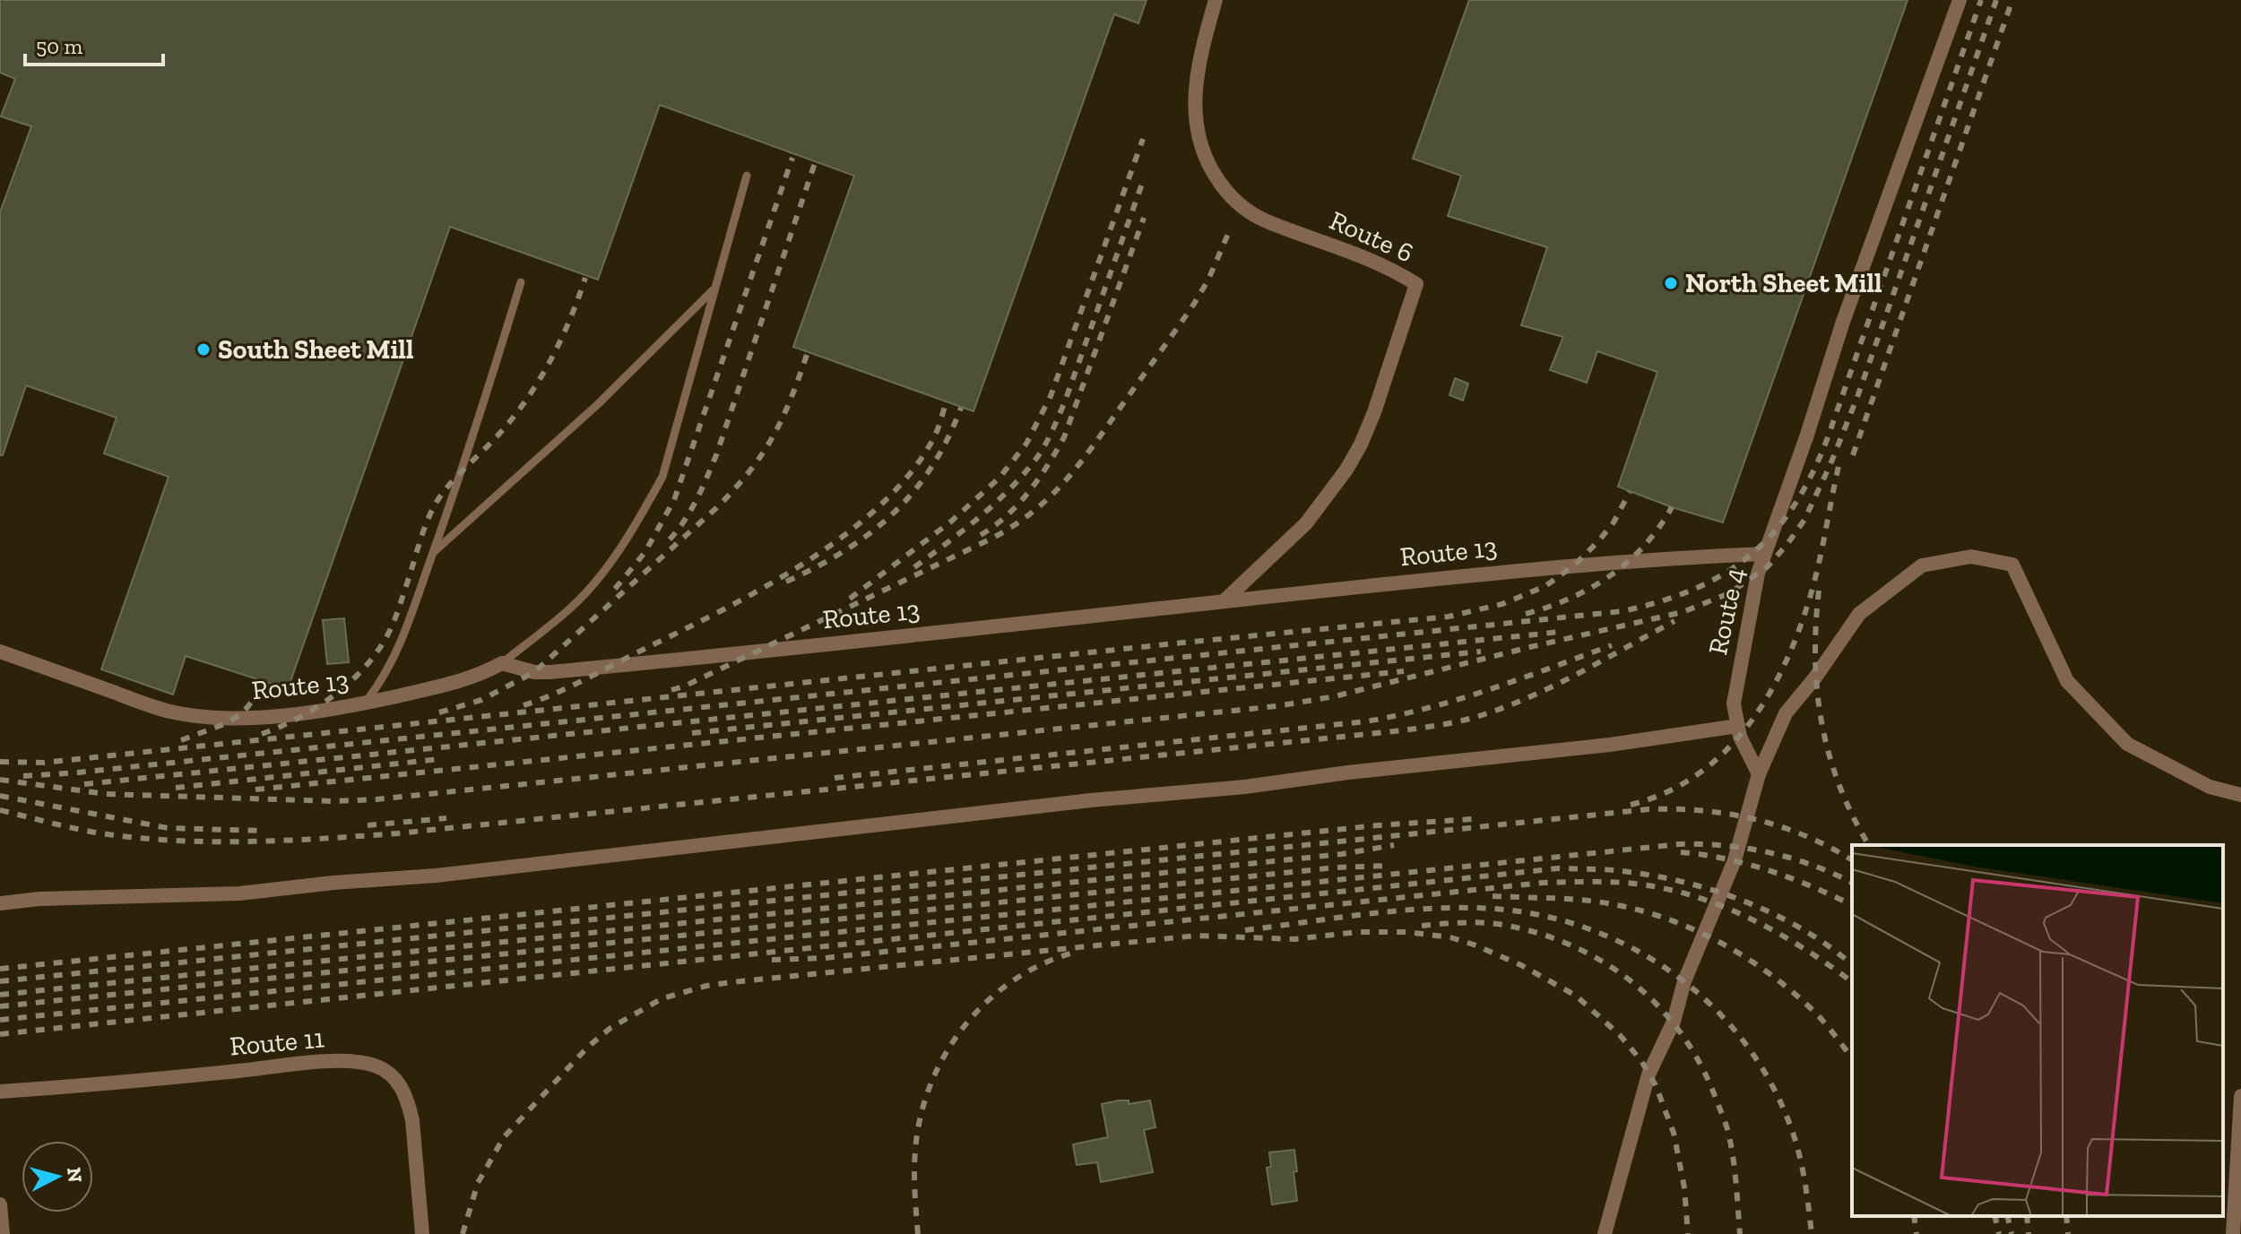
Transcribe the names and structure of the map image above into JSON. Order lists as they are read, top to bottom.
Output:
{
  "streets": {
    "street": [
      "Route 6",
      "Route 13",
      "Route 4",
      "Route 11"
    ]
  },
  "crossings": [
    ["Route 6", "Route 13"],
    ["Route 13", "Route 4"]
  ],
  "places": ["North Sheet Mill", "South Sheet Mill"],
  "scale_bar": "50 m",
  "north": "right"
}
